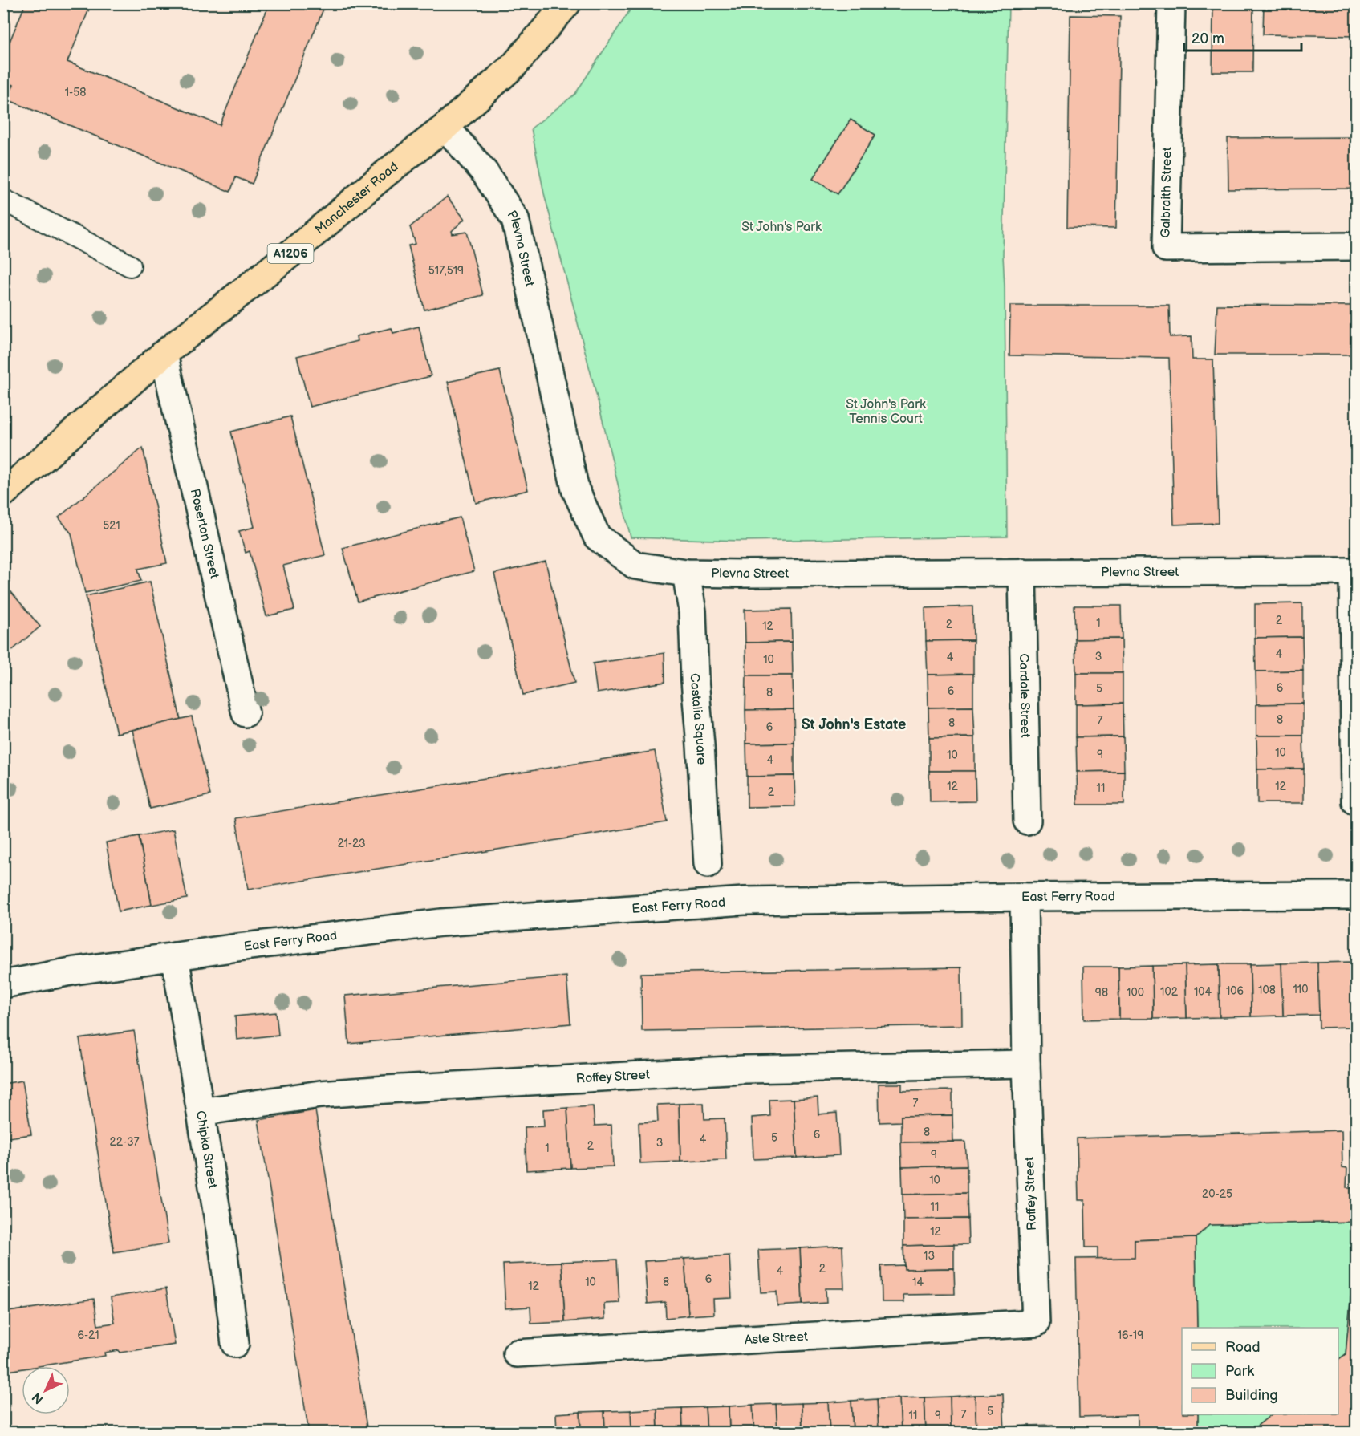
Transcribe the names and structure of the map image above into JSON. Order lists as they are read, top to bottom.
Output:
{
  "streets": {
    "main road": ["Manchester Road", "A1206"],
    "street": [
      "Galbraith Street",
      "Plevna Street",
      "Roserton Street",
      "Cardale Street",
      "Castalia Square",
      "East Ferry Road",
      "Roffey Street",
      "Chipka Street",
      "Aste Street"
    ]
  },
  "crossings": [
    ["Manchester Road", "Plevna Street"],
    ["Manchester Road", "Roserton Street"],
    ["Plevna Street", "Cardale Street"],
    ["Plevna Street", "Castalia Square"],
    ["East Ferry Road", "Roffey Street"],
    ["East Ferry Road", "Chipka Street"],
    ["Roffey Street", "Chipka Street"],
    ["Roffey Street", "Aste Street"]
  ],
  "districts": ["St John's Estate"],
  "parks": ["St John's Park", "St John's Park Tennis Court"],
  "house_numbers": [
    "1-58",
    "517,519",
    "521",
    "2",
    "1",
    "2",
    "12",
    "4",
    "3",
    "4",
    "10",
    "6",
    "5",
    "6",
    "8",
    "8",
    "7",
    "8",
    "6",
    "10",
    "9",
    "10",
    "4",
    "12",
    "12",
    "11",
    "2",
    "21-23",
    "110",
    "108",
    "106",
    "102",
    "104",
    "98",
    "100",
    "7",
    "8",
    "6",
    "5",
    "4",
    "22-37",
    "3",
    "2",
    "1",
    "9",
    "10",
    "20-25",
    "11",
    "12",
    "13",
    "2",
    "4",
    "6",
    "10",
    "8",
    "14",
    "12",
    "6-21",
    "16-19",
    "5",
    "7",
    "11",
    "9"
  ],
  "legend": ["Road", "Park", "Building"],
  "scale_bar": "20 m",
  "north": "bottom left"
}
